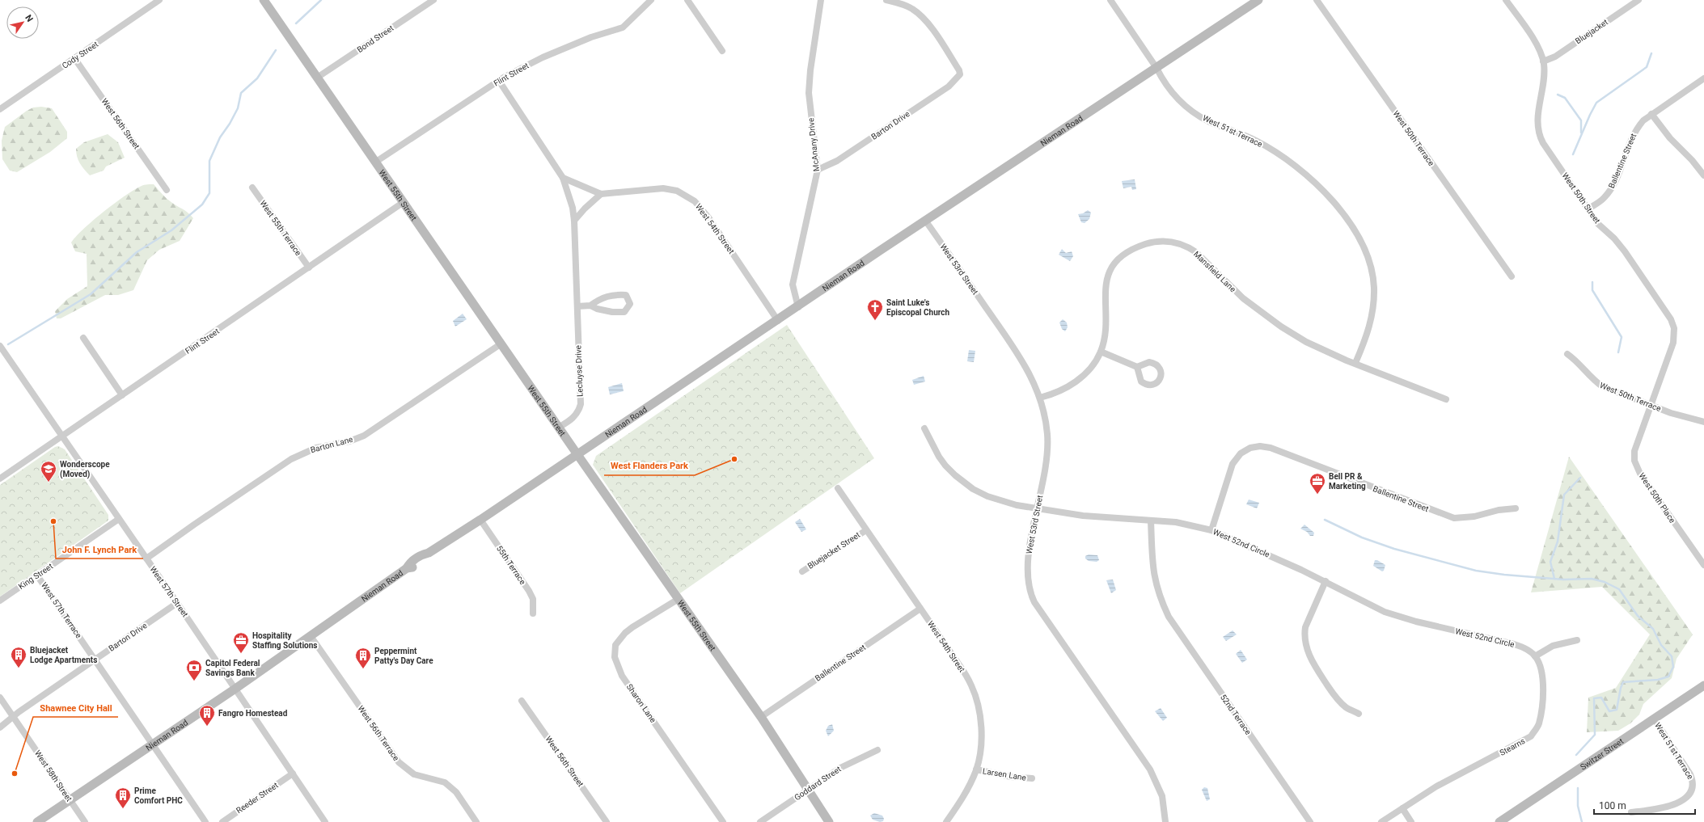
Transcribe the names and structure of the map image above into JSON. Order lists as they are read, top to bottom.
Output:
{
  "streets": {
    "main road": ["Nieman Road", "West 55th Street", "Switzer Street"],
    "street": [
      "Bluejacket",
      "Bond Street",
      "Cody Street",
      "Flint Street",
      "West 56th Street",
      "Barton Drive",
      "West 51st Terrace",
      "West 50th Terrace",
      "McAnany Drive",
      "Ballentine Street",
      "West 50th Street",
      "West 55th Terrace",
      "West 54th Street",
      "West 53rd Street",
      "Mansfield Lane",
      "Lecluyse Drive",
      "Barton Lane",
      "West 50th Place",
      "West 52nd Circle",
      "Bluejacket Street",
      "55th Terrace",
      "King Street",
      "West 57th Street",
      "West 57th Terrace",
      "Sharon Lane",
      "52nd Terrace",
      "West 56th Terrace",
      "Stearns",
      "Larsen Lane",
      "West 58th Street",
      "Goddard Street",
      "Reeder Street"
    ]
  },
  "crossings": [
    ["Bluejacket", "West 50th Street"],
    ["Bond Street", "West 55th Street"],
    ["Cody Street", "West 56th Street"],
    ["Flint Street", "West 55th Street"],
    ["Flint Street", "West 55th Terrace"],
    ["Flint Street", "West 57th Street"],
    ["Barton Drive", "McAnany Drive"],
    ["Barton Drive", "West 57th Street"],
    ["Barton Drive", "West 57th Terrace"],
    ["Barton Drive", "West 58th Street"],
    ["Nieman Road", "West 51st Terrace"],
    ["Nieman Road", "McAnany Drive"],
    ["Nieman Road", "West 55th Street"],
    ["Nieman Road", "West 54th Street"],
    ["Nieman Road", "West 53rd Street"],
    ["Nieman Road", "55th Terrace"],
    ["Nieman Road", "West 57th Street"],
    ["Nieman Road", "West 57th Terrace"],
    ["Nieman Road", "West 56th Terrace"],
    ["Nieman Road", "West 58th Street"],
    ["West 51st Terrace", "Mansfield Lane"],
    ["West 51st Terrace", "Switzer Street"],
    ["West 50th Terrace", "West 50th Street"],
    ["West 50th Terrace", "West 50th Place"],
    ["Ballentine Street", "West 55th Street"],
    ["Ballentine Street", "West 50th Street"],
    ["Ballentine Street", "West 54th Street"],
    ["Ballentine Street", "West 52nd Circle"],
    ["West 55th Street", "Lecluyse Drive"],
    ["West 55th Street", "Barton Lane"],
    ["West 55th Street", "Sharon Lane"],
    ["West 55th Street", "Goddard Street"],
    ["West 50th Street", "West 50th Place"],
    ["West 54th Street", "Lecluyse Drive"],
    ["West 54th Street", "Bluejacket Street"],
    ["West 54th Street", "Larsen Lane"],
    ["West 53rd Street", "Mansfield Lane"],
    ["West 53rd Street", "West 52nd Circle"],
    ["Barton Lane", "West 57th Street"],
    ["West 52nd Circle", "52nd Terrace"],
    ["West 52nd Circle", "Stearns"],
    ["King Street", "West 57th Street"],
    ["King Street", "West 57th Terrace"],
    ["West 57th Street", "Reeder Street"]
  ],
  "places": {
    "church": ["Saint Luke's Episcopal Church"],
    "other": ["West Flanders Park", "John F. Lynch Park", "Shawnee City Hall"],
    "school or university": ["Wonderscope (Moved)"],
    "office": ["Bell PR & Marketing", "Hospitality Staffing Solutions"],
    "building": [
      "Bluejacket Lodge Apartments",
      "Peppermint Patty's Day Care",
      "Fangro Homestead",
      "Prime Comfort PHC"
    ],
    "bank": ["Capitol Federal Savings Bank"]
  },
  "scale_bar": "100 m",
  "north": "top right"
}
